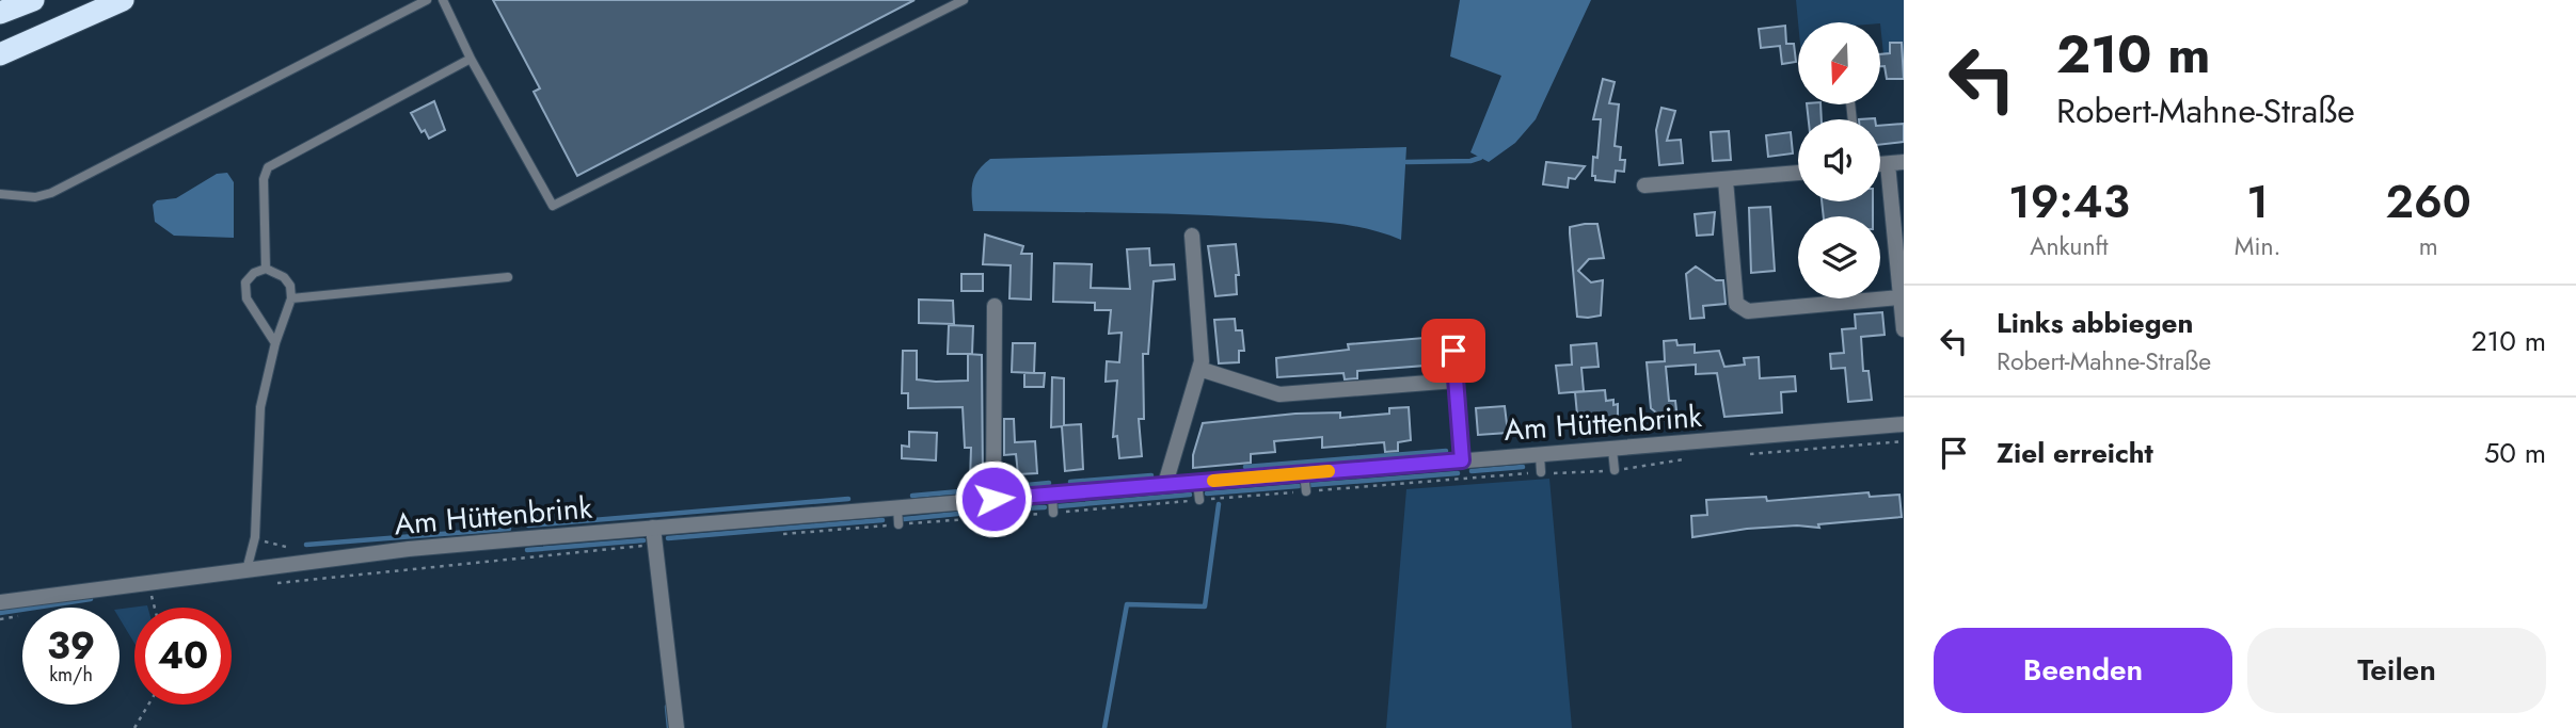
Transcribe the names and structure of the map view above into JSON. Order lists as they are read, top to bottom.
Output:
{
  "streets": {
    "street": ["Am Hüttenbrink"]
  },
  "north": "bottom",
  "page": {
    "turn": ["210 m", "Robert-Mahne-Straße"],
    "eta": [
      "19:43",
      "Ankunft",
      "1",
      "Min.",
      "260",
      "m"
    ],
    "list": [
      {
        "name": "Links abbiegen",
        "note": "Robert-Mahne-Straße",
        "value": "210 m"
      },
      {
        "name": "Ziel erreicht",
        "value": "50 m"
      }
    ],
    "speed": "39 km/h",
    "limit": "40",
    "buttons": ["Beenden", "Teilen"]
  }
}
